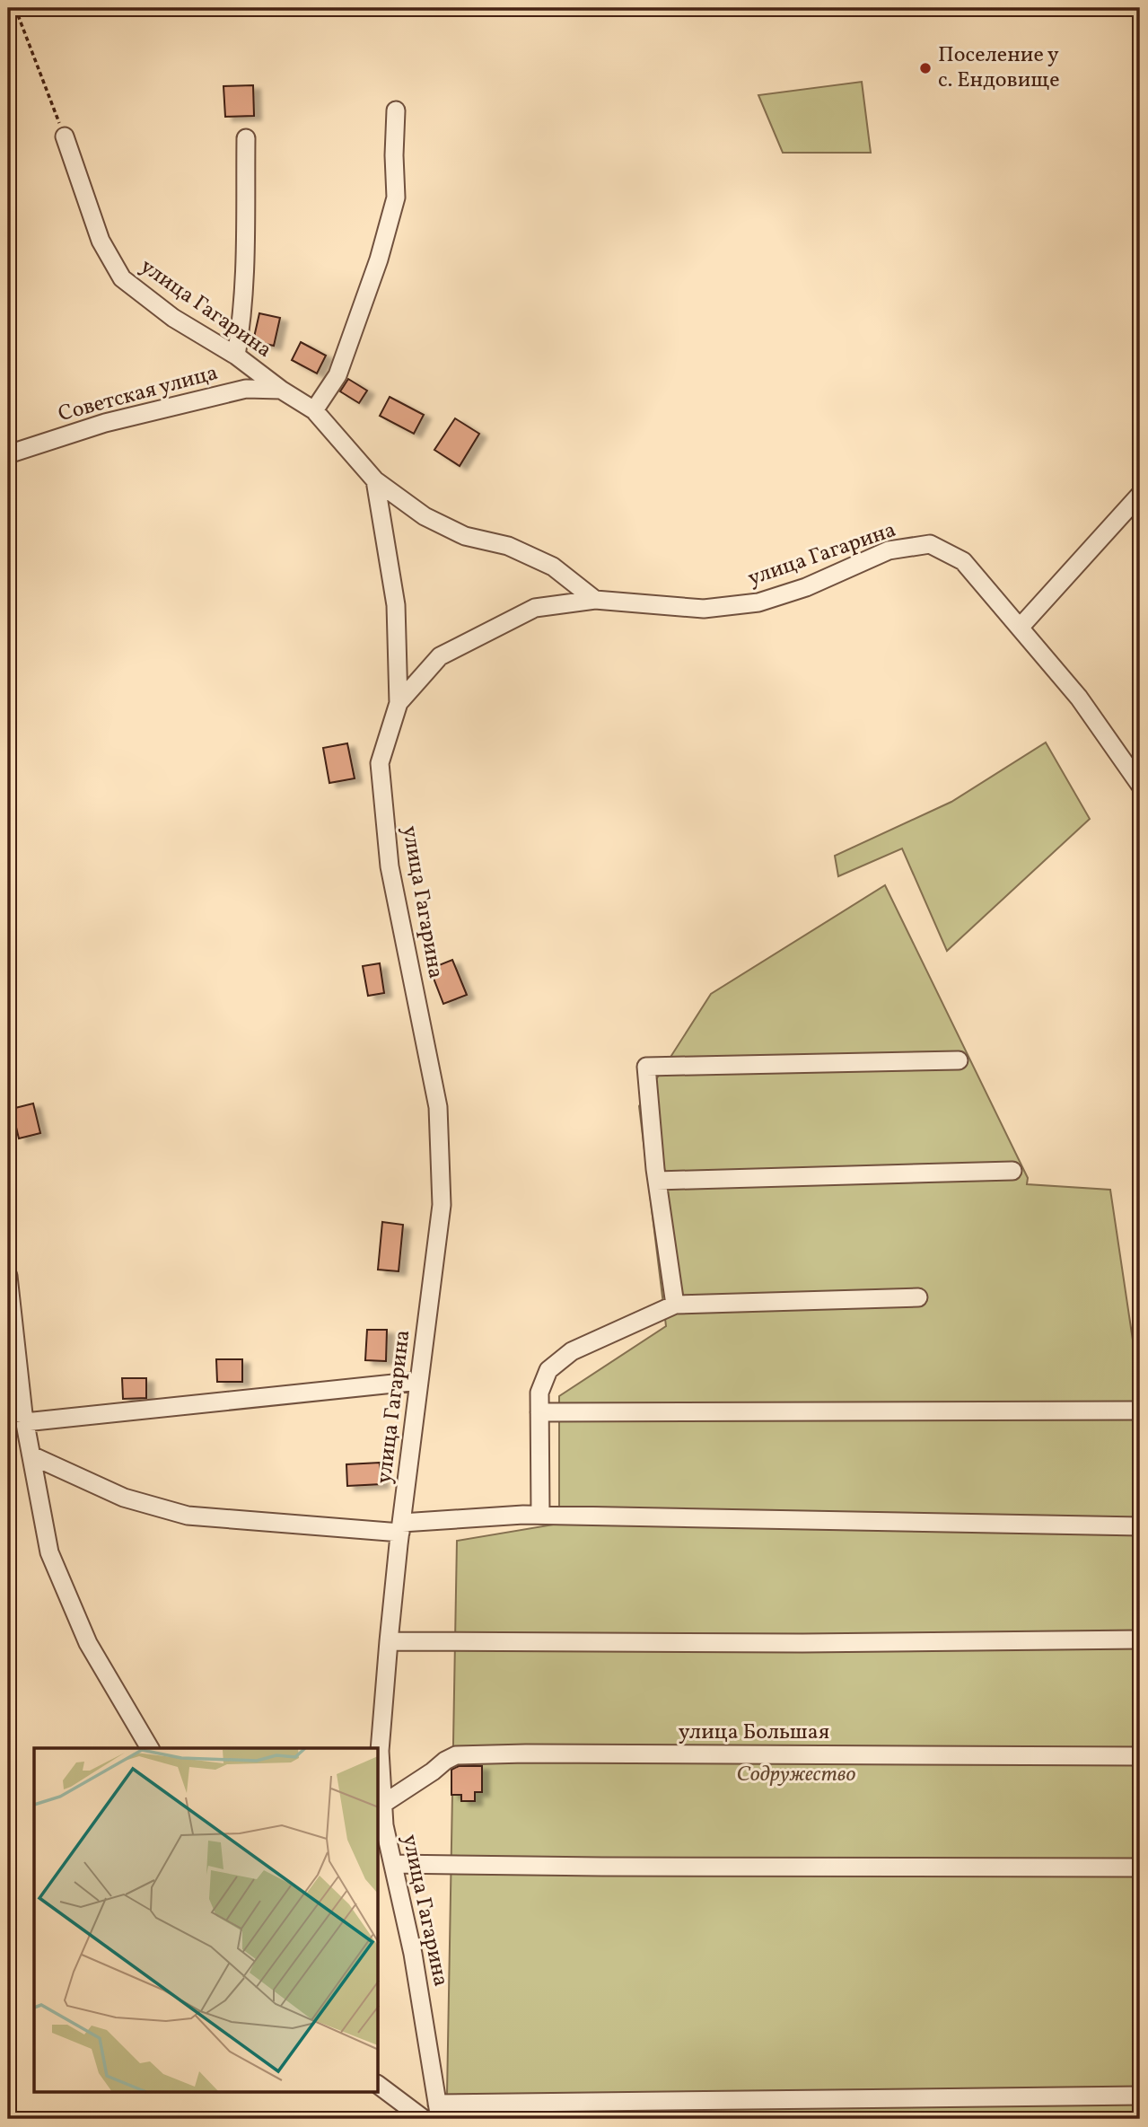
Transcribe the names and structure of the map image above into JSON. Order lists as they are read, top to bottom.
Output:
{
  "streets": {
    "street": ["улица Гагарина", "Советская улица", "улица Большая"]
  },
  "crossings": [
    ["улица Гагарина", "Советская улица"],
    ["улица Гагарина", "улица Большая"]
  ],
  "parks": ["Содружество"],
  "places": ["Поселение у с. Ендовище"]
}
